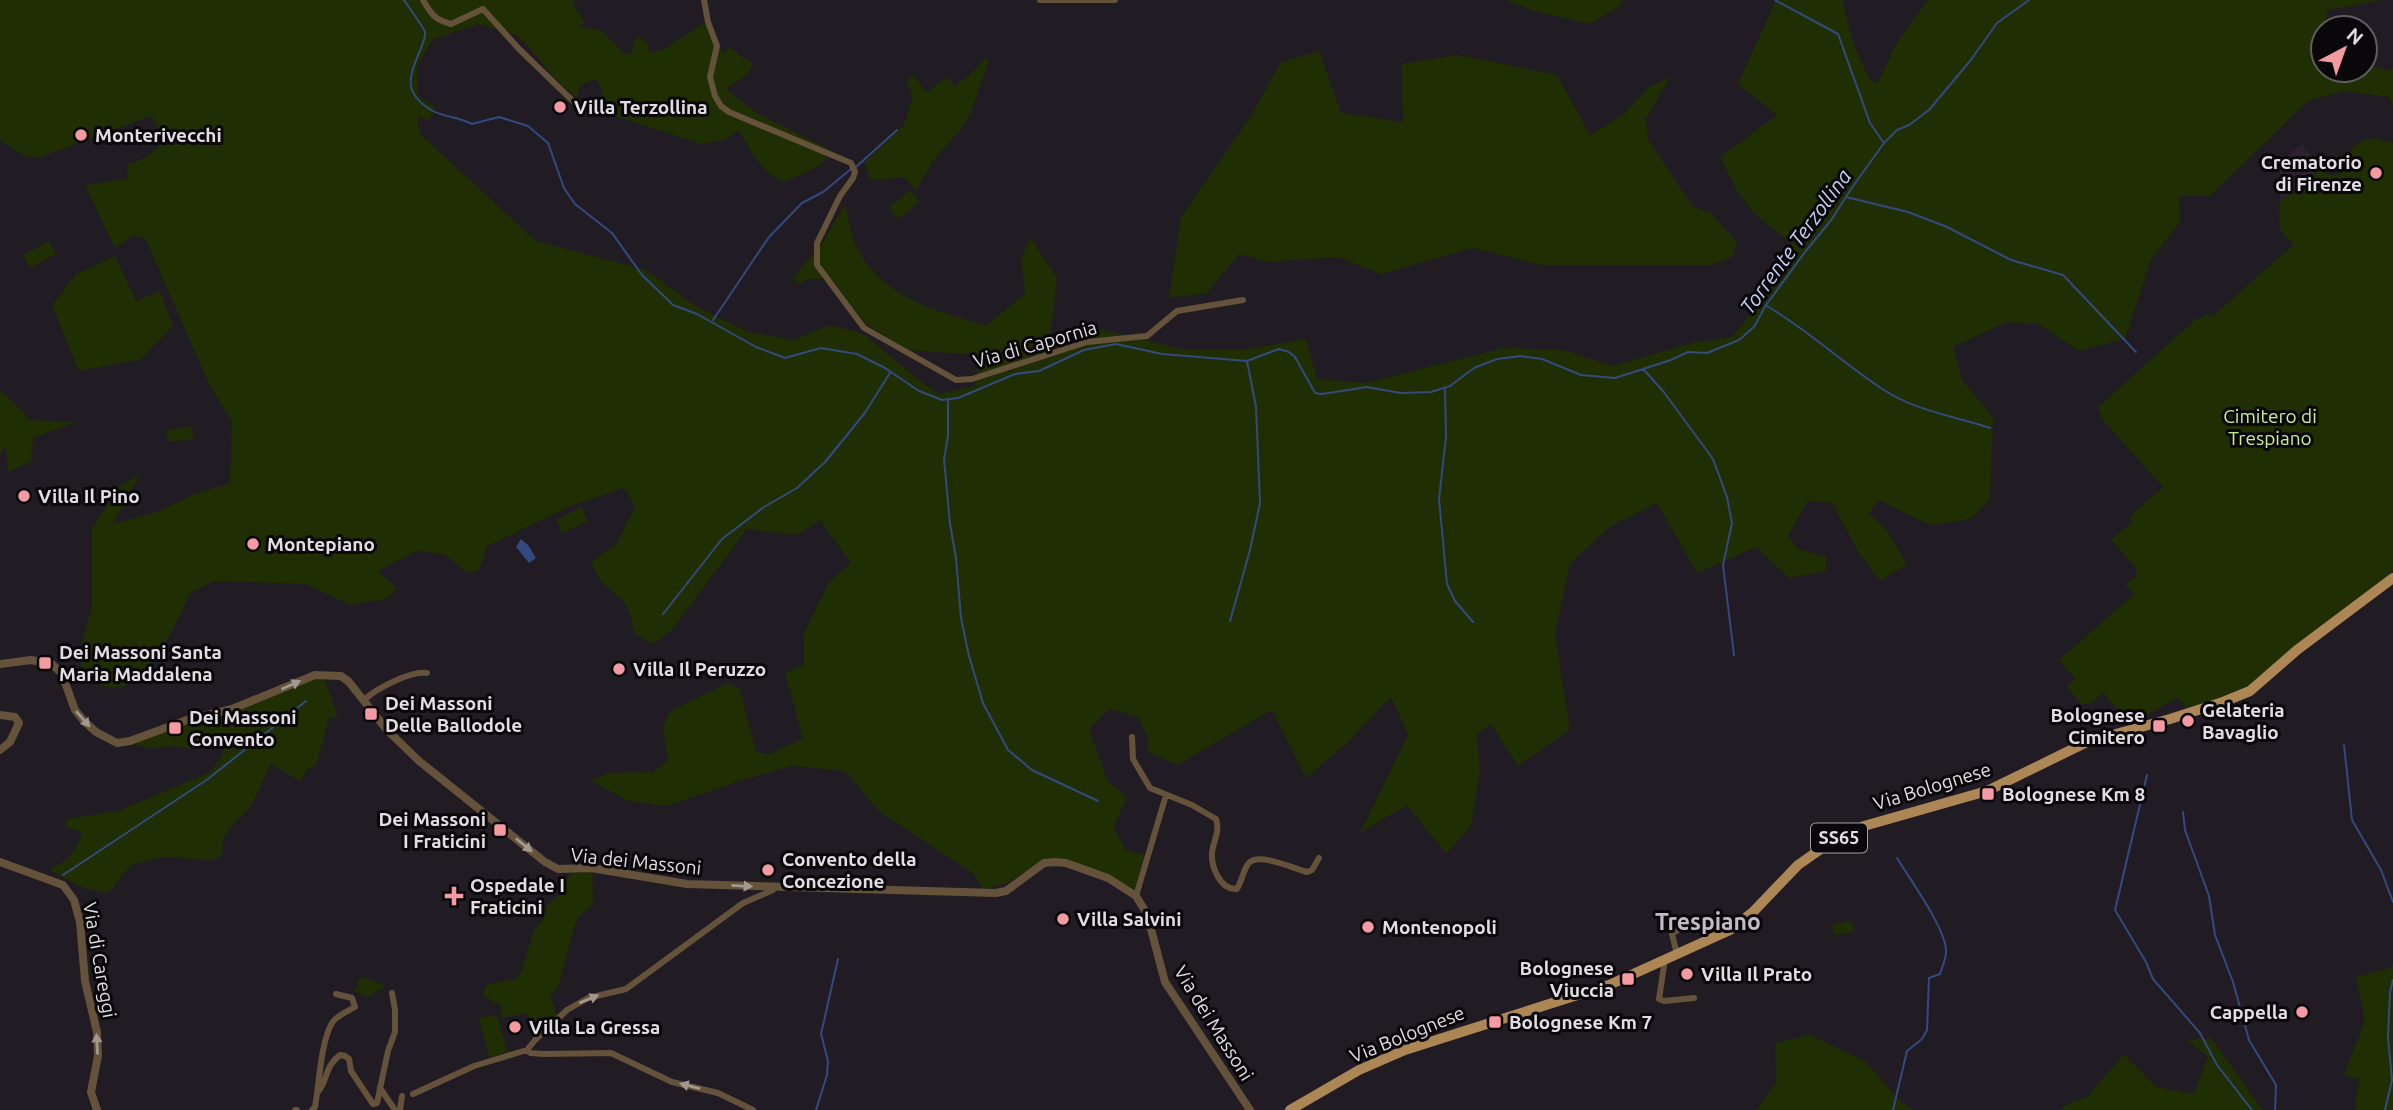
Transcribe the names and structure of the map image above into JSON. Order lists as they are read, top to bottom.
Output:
{
  "streets": {
    "main road": ["Via Bolognese", "SS65"],
    "street": ["Via di Capornia", "Via dei Massoni", "Via di Careggi"]
  },
  "one_way": ["Via dei Massoni", "Via di Careggi"],
  "districts": ["Trespiano"],
  "water": ["Torrente Terzollina"],
  "parks": ["Cimitero di Trespiano"],
  "places": {
    "other": [
      "Villa Terzollina",
      "Monterivecchi",
      "Crematorio di Firenze",
      "Villa Il Pino",
      "Montepiano",
      "Villa Il Peruzzo",
      "Gelateria Bavaglio",
      "Convento della Concezione",
      "Villa Salvini",
      "Montenopoli",
      "Villa Il Prato",
      "Cappella",
      "Villa La Gressa"
    ],
    "transit": [
      "Dei Massoni Santa Maria Maddalena",
      "Dei Massoni Delle Ballodole",
      "Bolognese Cimitero",
      "Dei Massoni Convento",
      "Bolognese Km 8",
      "Dei Massoni I Fraticini",
      "Bolognese Viuccia",
      "Bolognese Km 7"
    ],
    "health": ["Ospedale I Fraticini"]
  },
  "north": "top right"
}
